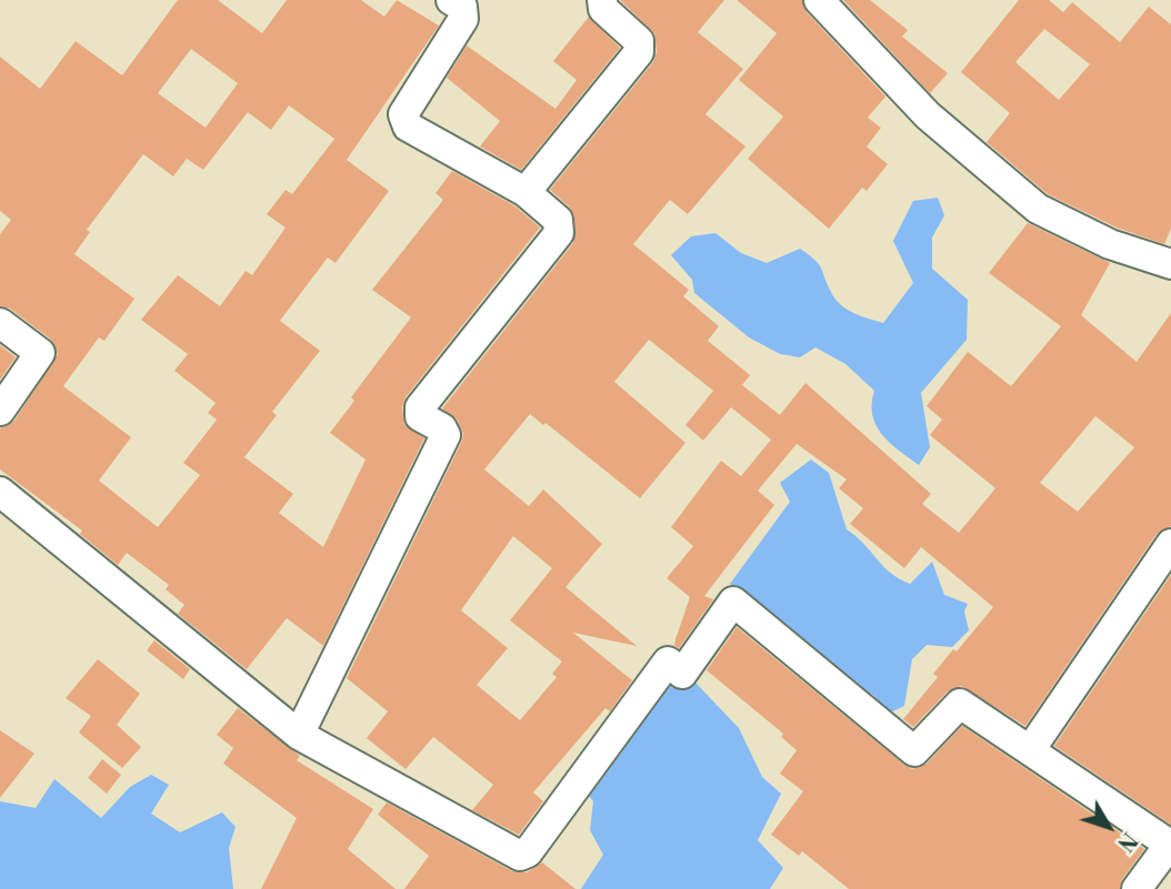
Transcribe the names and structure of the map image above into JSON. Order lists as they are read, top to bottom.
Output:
{
  "north": "bottom right"
}
